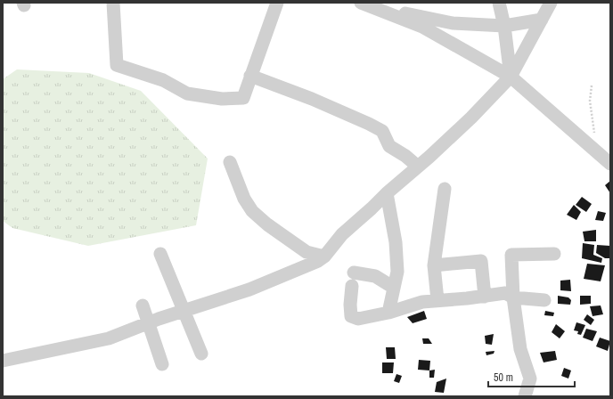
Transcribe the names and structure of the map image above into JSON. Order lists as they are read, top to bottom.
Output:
{
  "scale_bar": "50 m"
}
